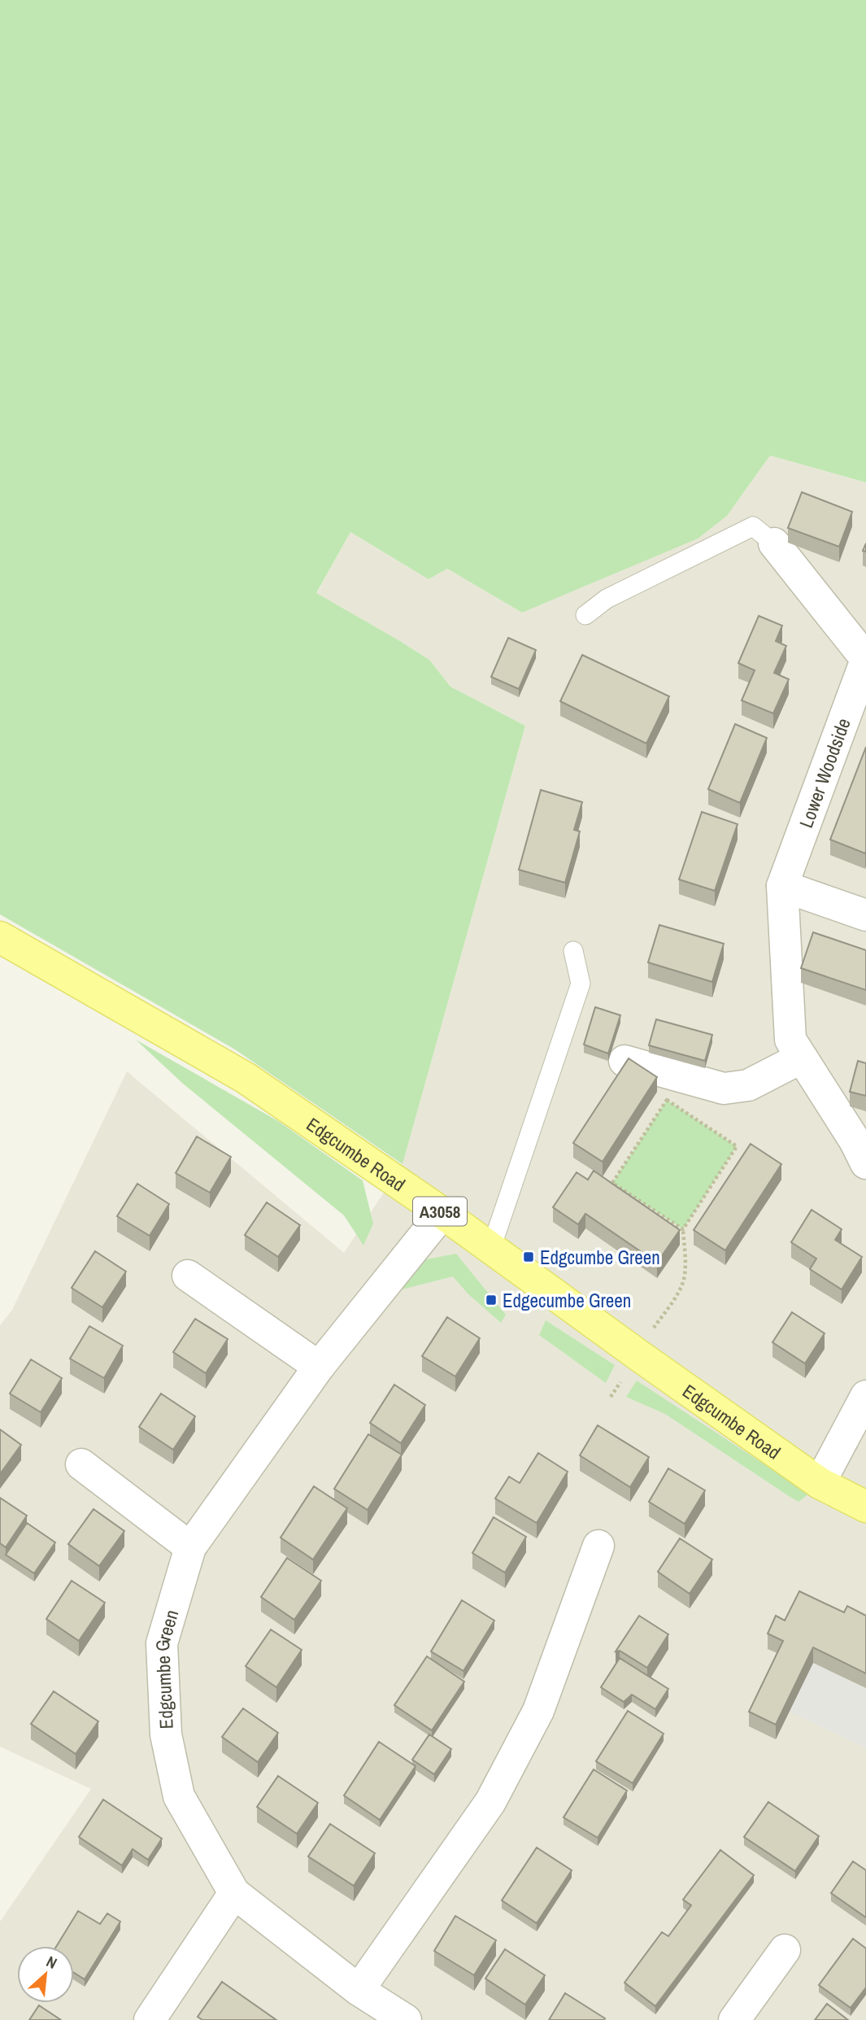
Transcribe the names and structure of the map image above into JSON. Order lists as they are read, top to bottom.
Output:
{
  "streets": {
    "main road": ["Edgcumbe Road", "A3058"],
    "street": ["Lower Woodside", "Edgcumbe Green"]
  },
  "crossings": [
    ["Edgcumbe Road", "Edgcumbe Green"]
  ],
  "places": {
    "transit": ["Edgcumbe Green", "Edgecumbe Green"]
  },
  "north": "top right"
}
